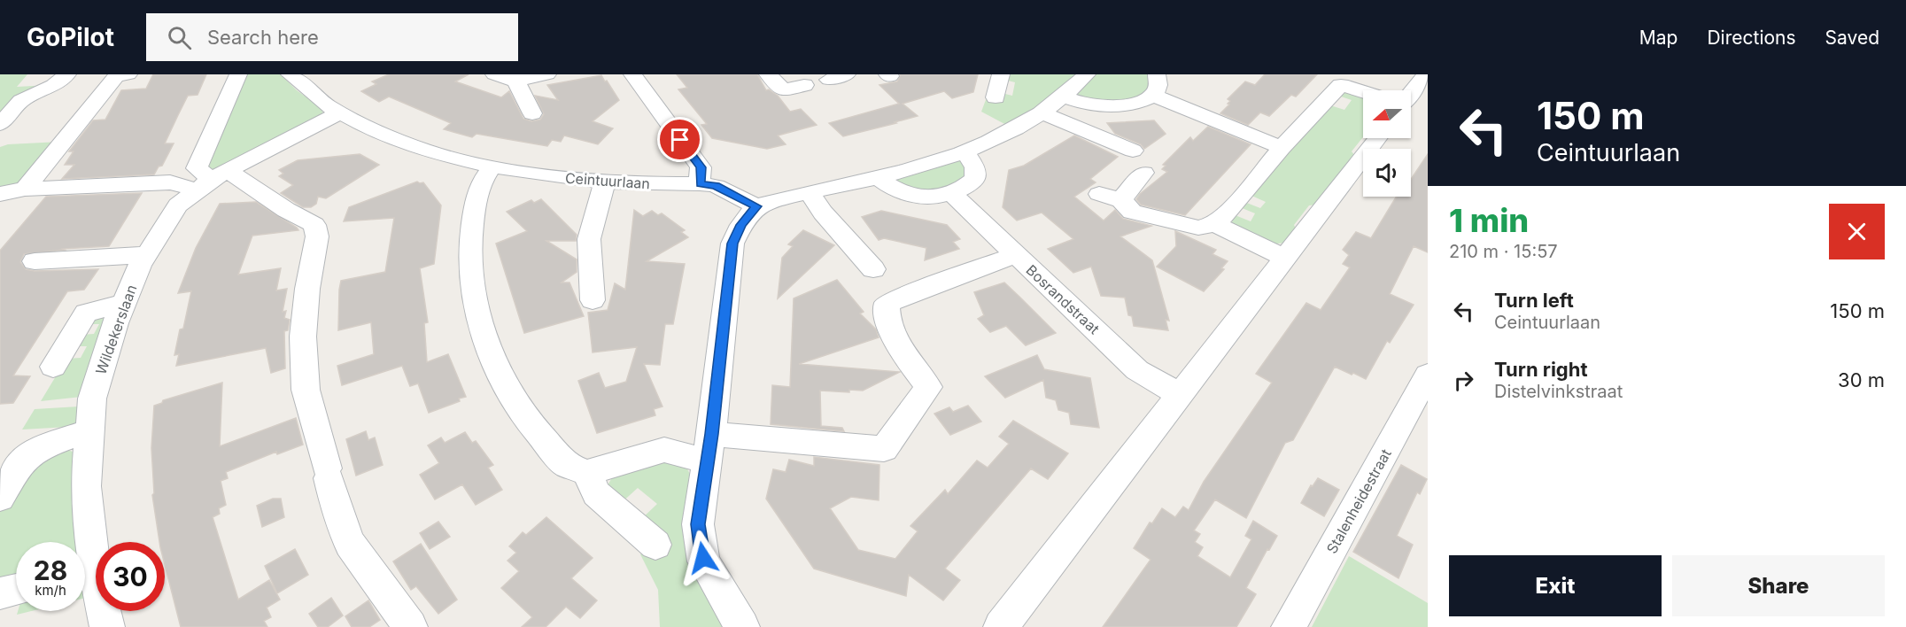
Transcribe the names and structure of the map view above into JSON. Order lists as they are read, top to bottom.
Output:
{
  "streets": {
    "street": [
      "Ceintuurlaan",
      "Bosrandstraat",
      "Wildekerslaan",
      "Stalenheidestraat"
    ]
  },
  "north": "left",
  "page": {
    "header": "GoPilot",
    "search": "Search here",
    "nav": ["Map", "Directions", "Saved"],
    "turn": ["150 m", "Ceintuurlaan"],
    "heading": ["1 min", "210 m · 15:57"],
    "list": [
      {
        "name": "Turn left",
        "note": "Ceintuurlaan",
        "value": "150 m"
      },
      {
        "name": "Turn right",
        "note": "Distelvinkstraat",
        "value": "30 m"
      }
    ],
    "speed": "28 km/h",
    "limit": "30",
    "buttons": ["Exit", "Share"]
  }
}
